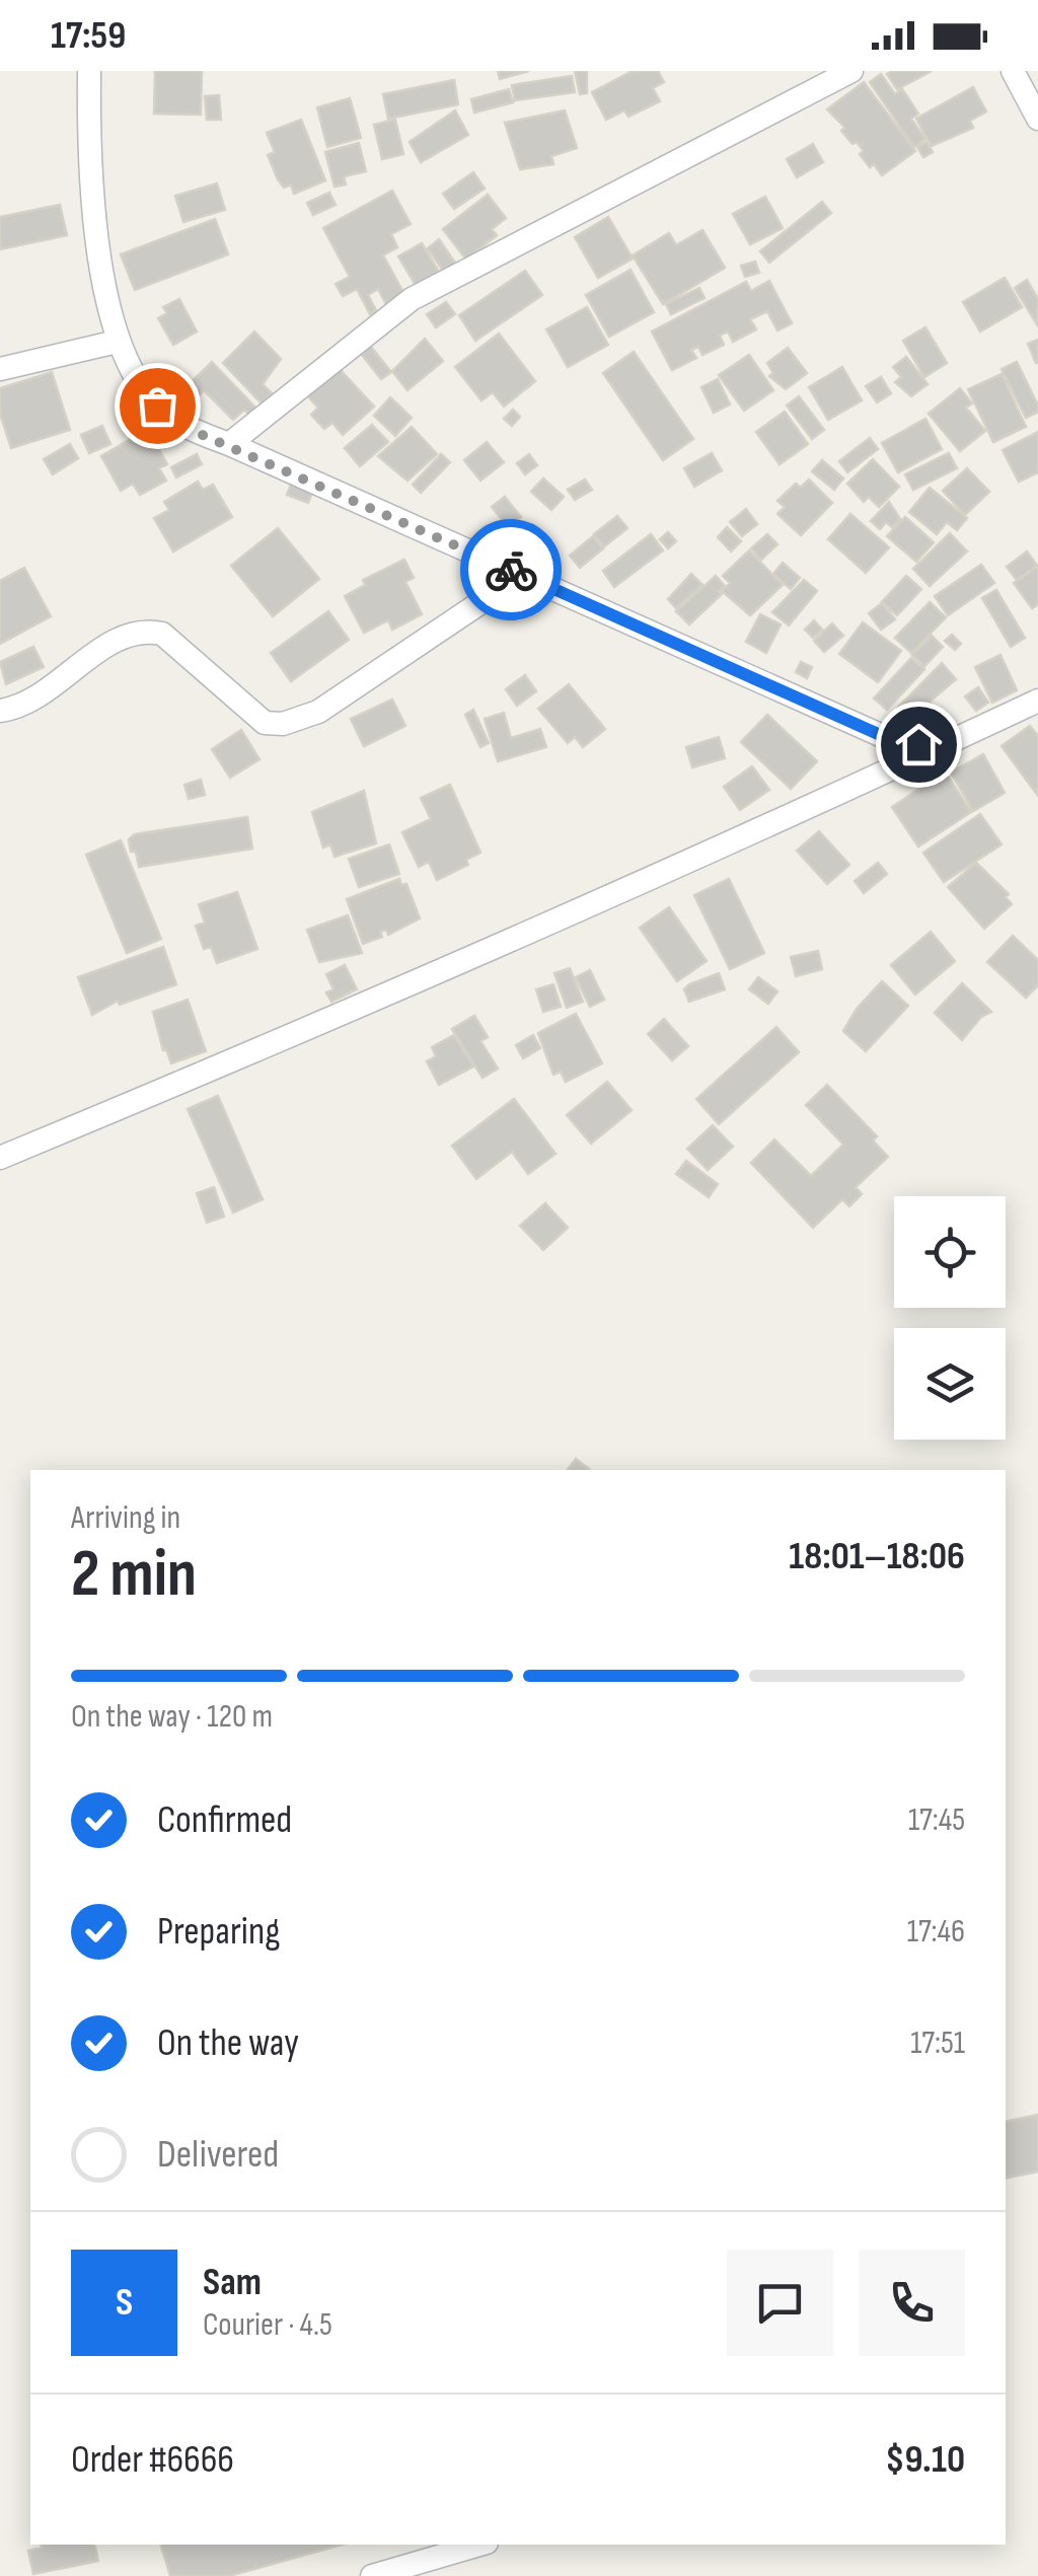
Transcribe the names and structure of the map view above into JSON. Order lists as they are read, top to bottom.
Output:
{
  "page": {
    "status": "17:59",
    "heading": ["2 min", "Arriving in", "18:01–18:06"],
    "panel": [
      "Sam",
      "Courier · 4.5",
      "Order #6666",
      "$9.10"
    ],
    "bar": "On the way · 120 m",
    "list": [
      ["Confirmed", "17:45"],
      ["Preparing", "17:46"],
      ["On the way", "17:51"],
      "Delivered"
    ],
    "round": "S"
  }
}
